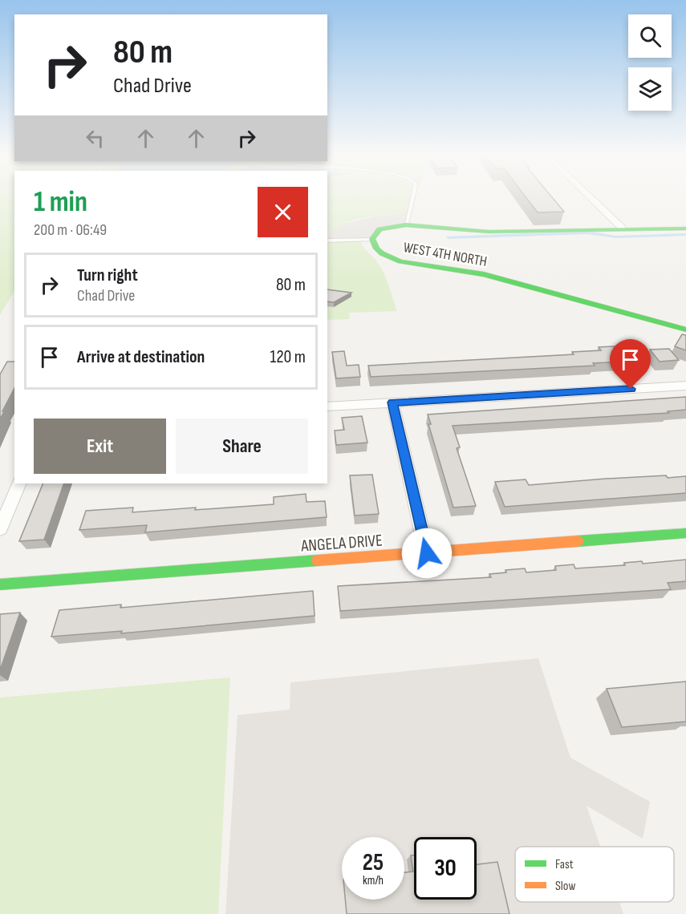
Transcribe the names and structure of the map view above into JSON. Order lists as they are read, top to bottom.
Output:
{
  "streets": {
    "street": ["WEST 4TH NORTH", "ANGELA DRIVE"]
  },
  "legend": ["Fast", "Slow"],
  "page": {
    "turn": ["80 m", "Chad Drive"],
    "heading": ["1 min", "200 m · 06:49"],
    "list": [
      {
        "name": "Turn right",
        "note": "Chad Drive",
        "value": "80 m"
      },
      {
        "name": "Arrive at destination",
        "value": "120 m"
      }
    ],
    "buttons": ["Exit", "Share"],
    "speed": "25 km/h",
    "limit": "30"
  }
}
